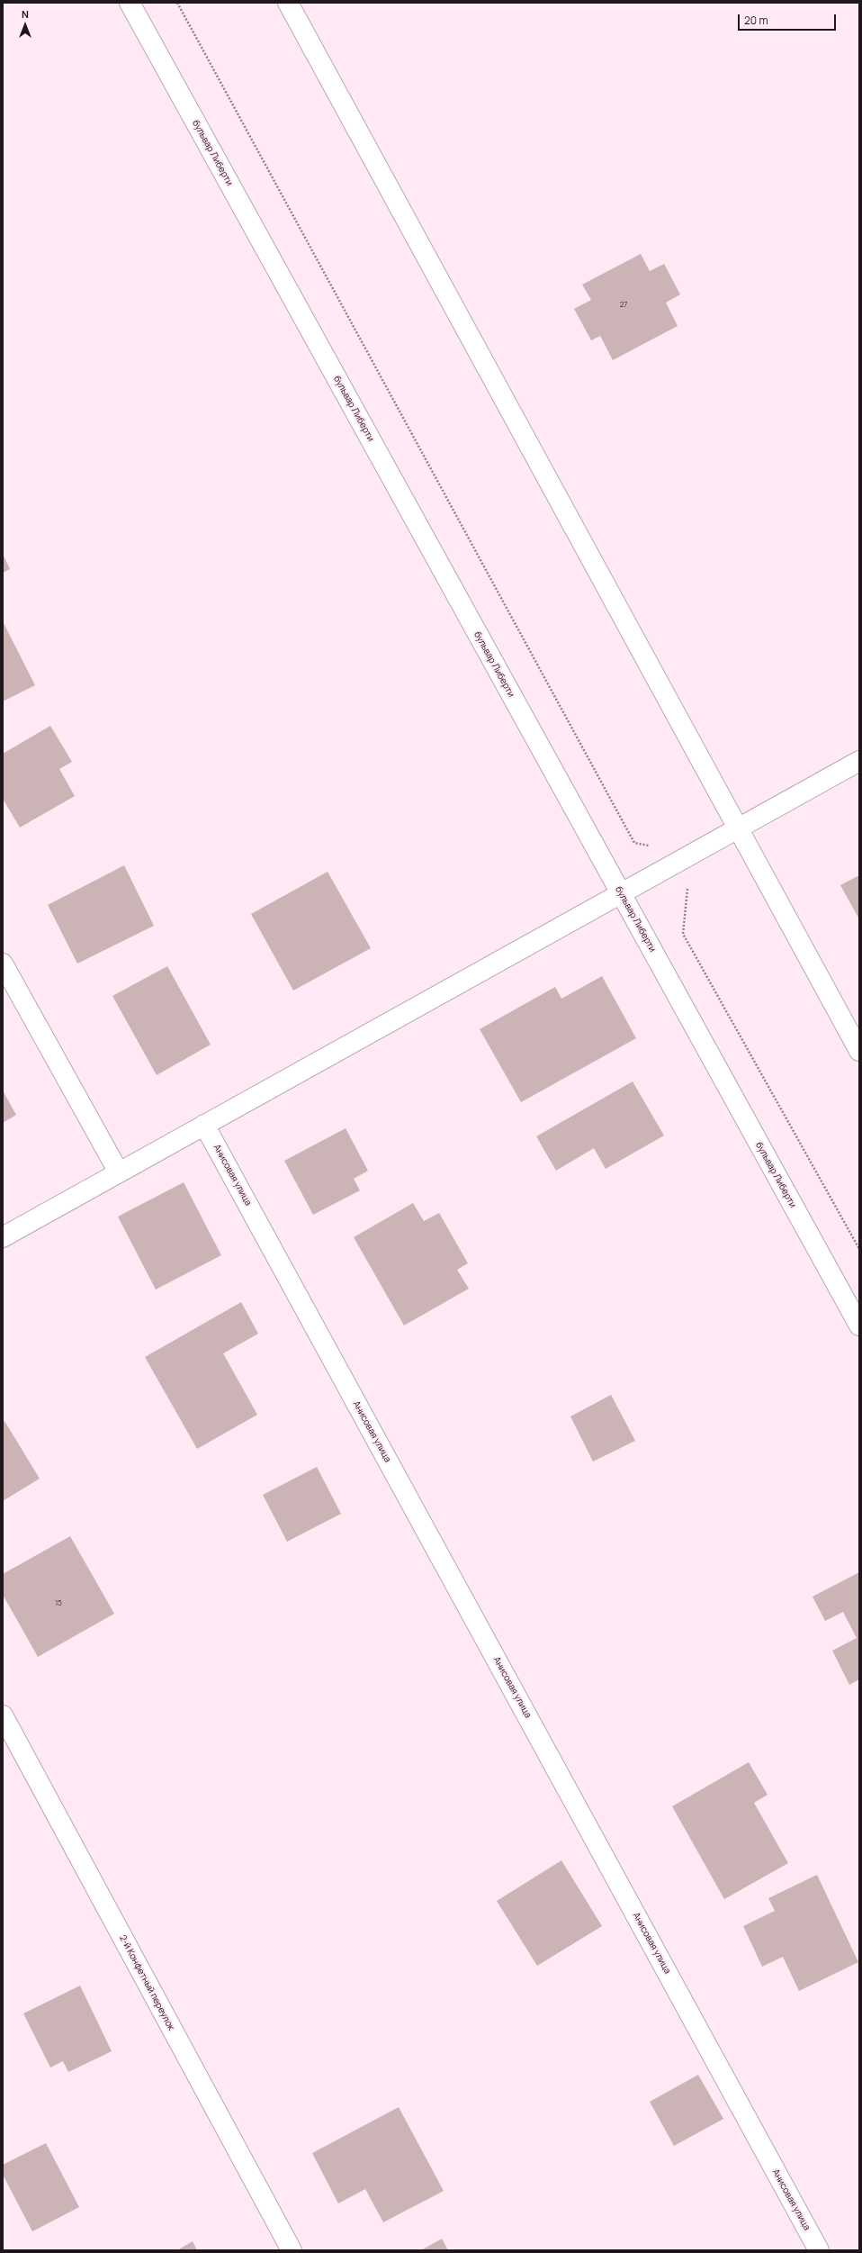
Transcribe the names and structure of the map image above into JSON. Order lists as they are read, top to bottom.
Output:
{
  "streets": {
    "street": ["бульвар Либерти", "Анисовая улица", "2-й Конфетный переулок"]
  },
  "house_numbers": ["27", "15"],
  "scale_bar": "20 m",
  "north": "top"
}
